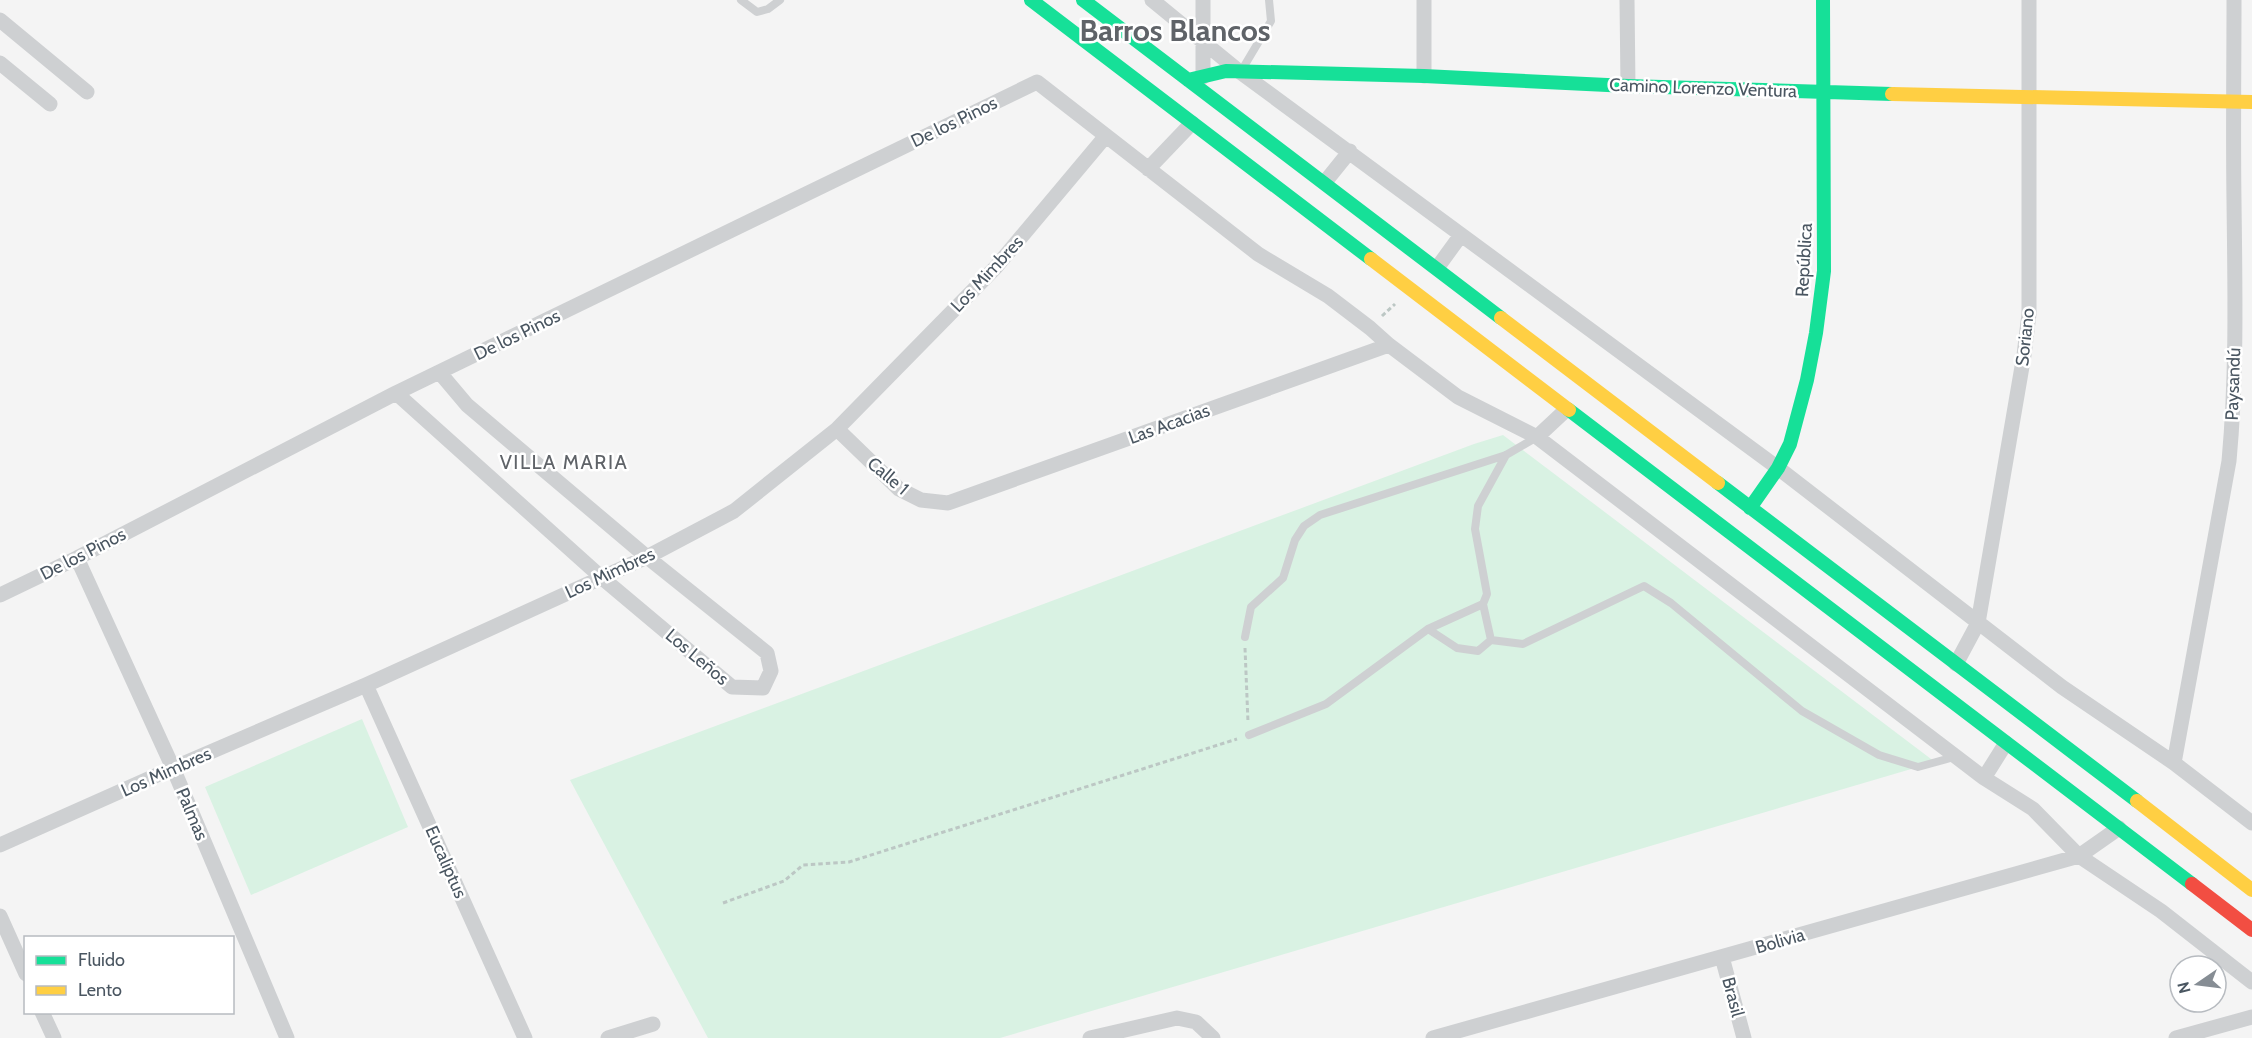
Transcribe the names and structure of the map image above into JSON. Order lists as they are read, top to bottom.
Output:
{
  "streets": {
    "main road": ["Camino Lorenzo Ventura", "República"],
    "street": [
      "De los Pinos",
      "Los Mimbres",
      "Soriano",
      "Paysandú",
      "Las Acacias",
      "Calle 1",
      "Los Leños",
      "Palmas",
      "Eucaliptus",
      "Bolivia",
      "Brasil"
    ]
  },
  "crossings": [
    ["Camino Lorenzo Ventura", "República"],
    ["Camino Lorenzo Ventura", "Soriano"],
    ["Camino Lorenzo Ventura", "Paysandú"],
    ["De los Pinos", "Los Mimbres"],
    ["De los Pinos", "Los Leños"],
    ["De los Pinos", "Palmas"],
    ["Los Mimbres", "Calle 1"],
    ["Los Mimbres", "Los Leños"],
    ["Los Mimbres", "Palmas"],
    ["Los Mimbres", "Eucaliptus"],
    ["Las Acacias", "Calle 1"],
    ["Bolivia", "Brasil"]
  ],
  "districts": ["Barros Blancos", "VILLA MARIA"],
  "legend": ["Fluido", "Lento"],
  "north": "left"
}
